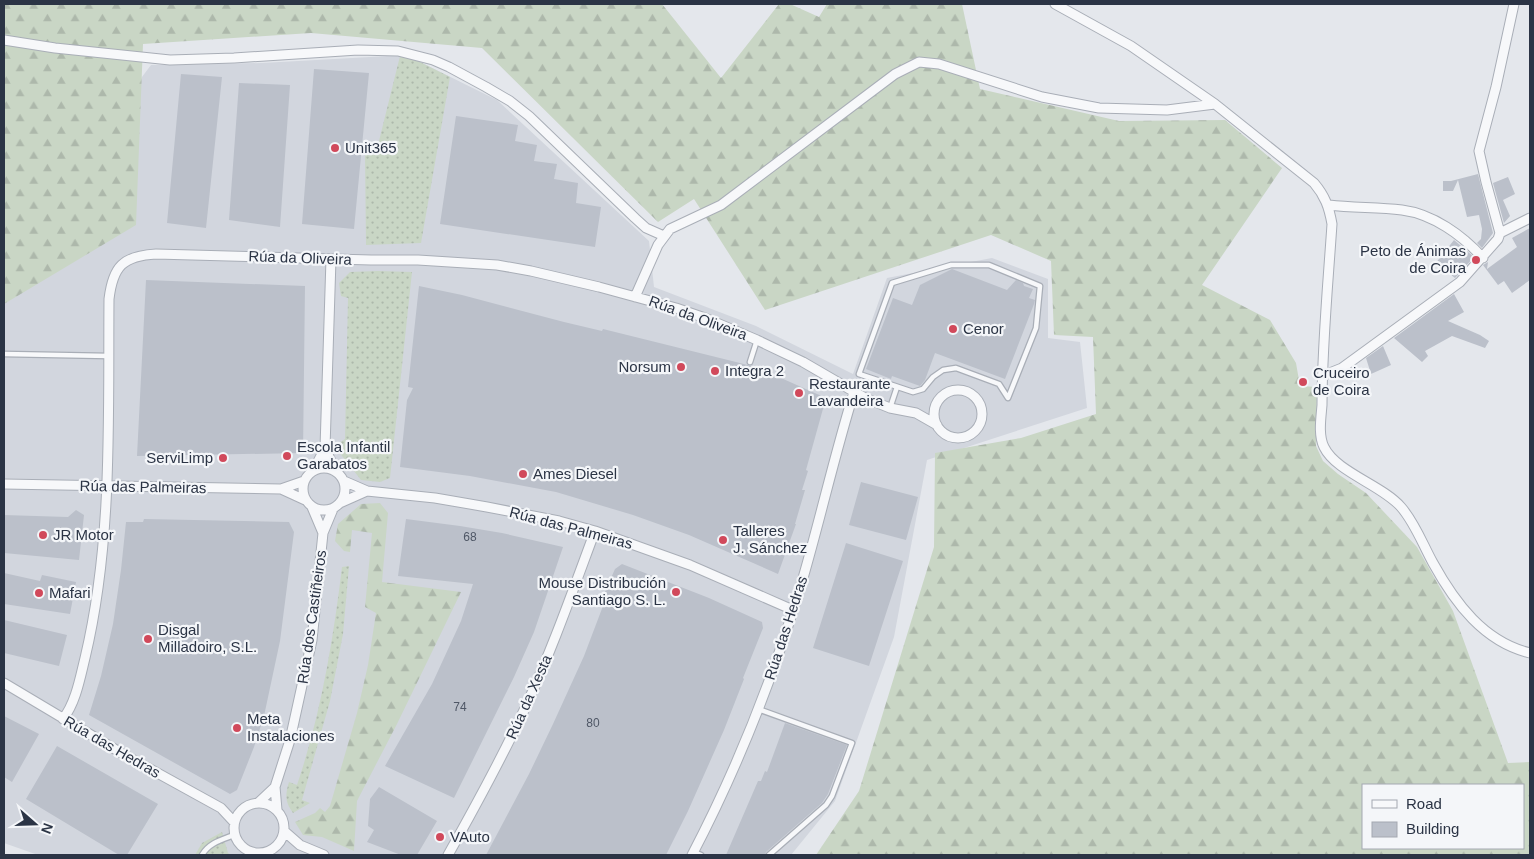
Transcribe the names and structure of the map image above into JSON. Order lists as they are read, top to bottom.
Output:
{
  "streets": {
    "street": [
      "Rúa da Oliveira",
      "Rúa das Palmeiras",
      "Rúa dos Castiñeiros",
      "Rúa das Hedras",
      "Rúa da Xesta"
    ]
  },
  "crossings": [
    ["Rúa da Oliveira", "Rúa das Palmeiras"],
    ["Rúa da Oliveira", "Rúa das Hedras"],
    ["Rúa das Palmeiras", "Rúa dos Castiñeiros"],
    ["Rúa das Palmeiras", "Rúa das Hedras"],
    ["Rúa das Palmeiras", "Rúa da Xesta"],
    ["Rúa dos Castiñeiros", "Rúa das Hedras"]
  ],
  "places": [
    "Unit365",
    "Peto de Ánimas de Coira",
    "Cenor",
    "Norsum",
    "Integra 2",
    "Cruceiro de Coira",
    "Restaurante Lavandeira",
    "Escola Infantil Garabatos",
    "ServiLimp",
    "Ames Diesel",
    "JR Motor",
    "Talleres J. Sánchez",
    "Mouse Distribución Santiago S. L.",
    "Mafari",
    "Disgal Milladoiro, S.L.",
    "Meta Instalaciones",
    "VAuto"
  ],
  "house_numbers": ["68", "74", "80"],
  "legend": ["Road", "Building"],
  "north": "right"
}
